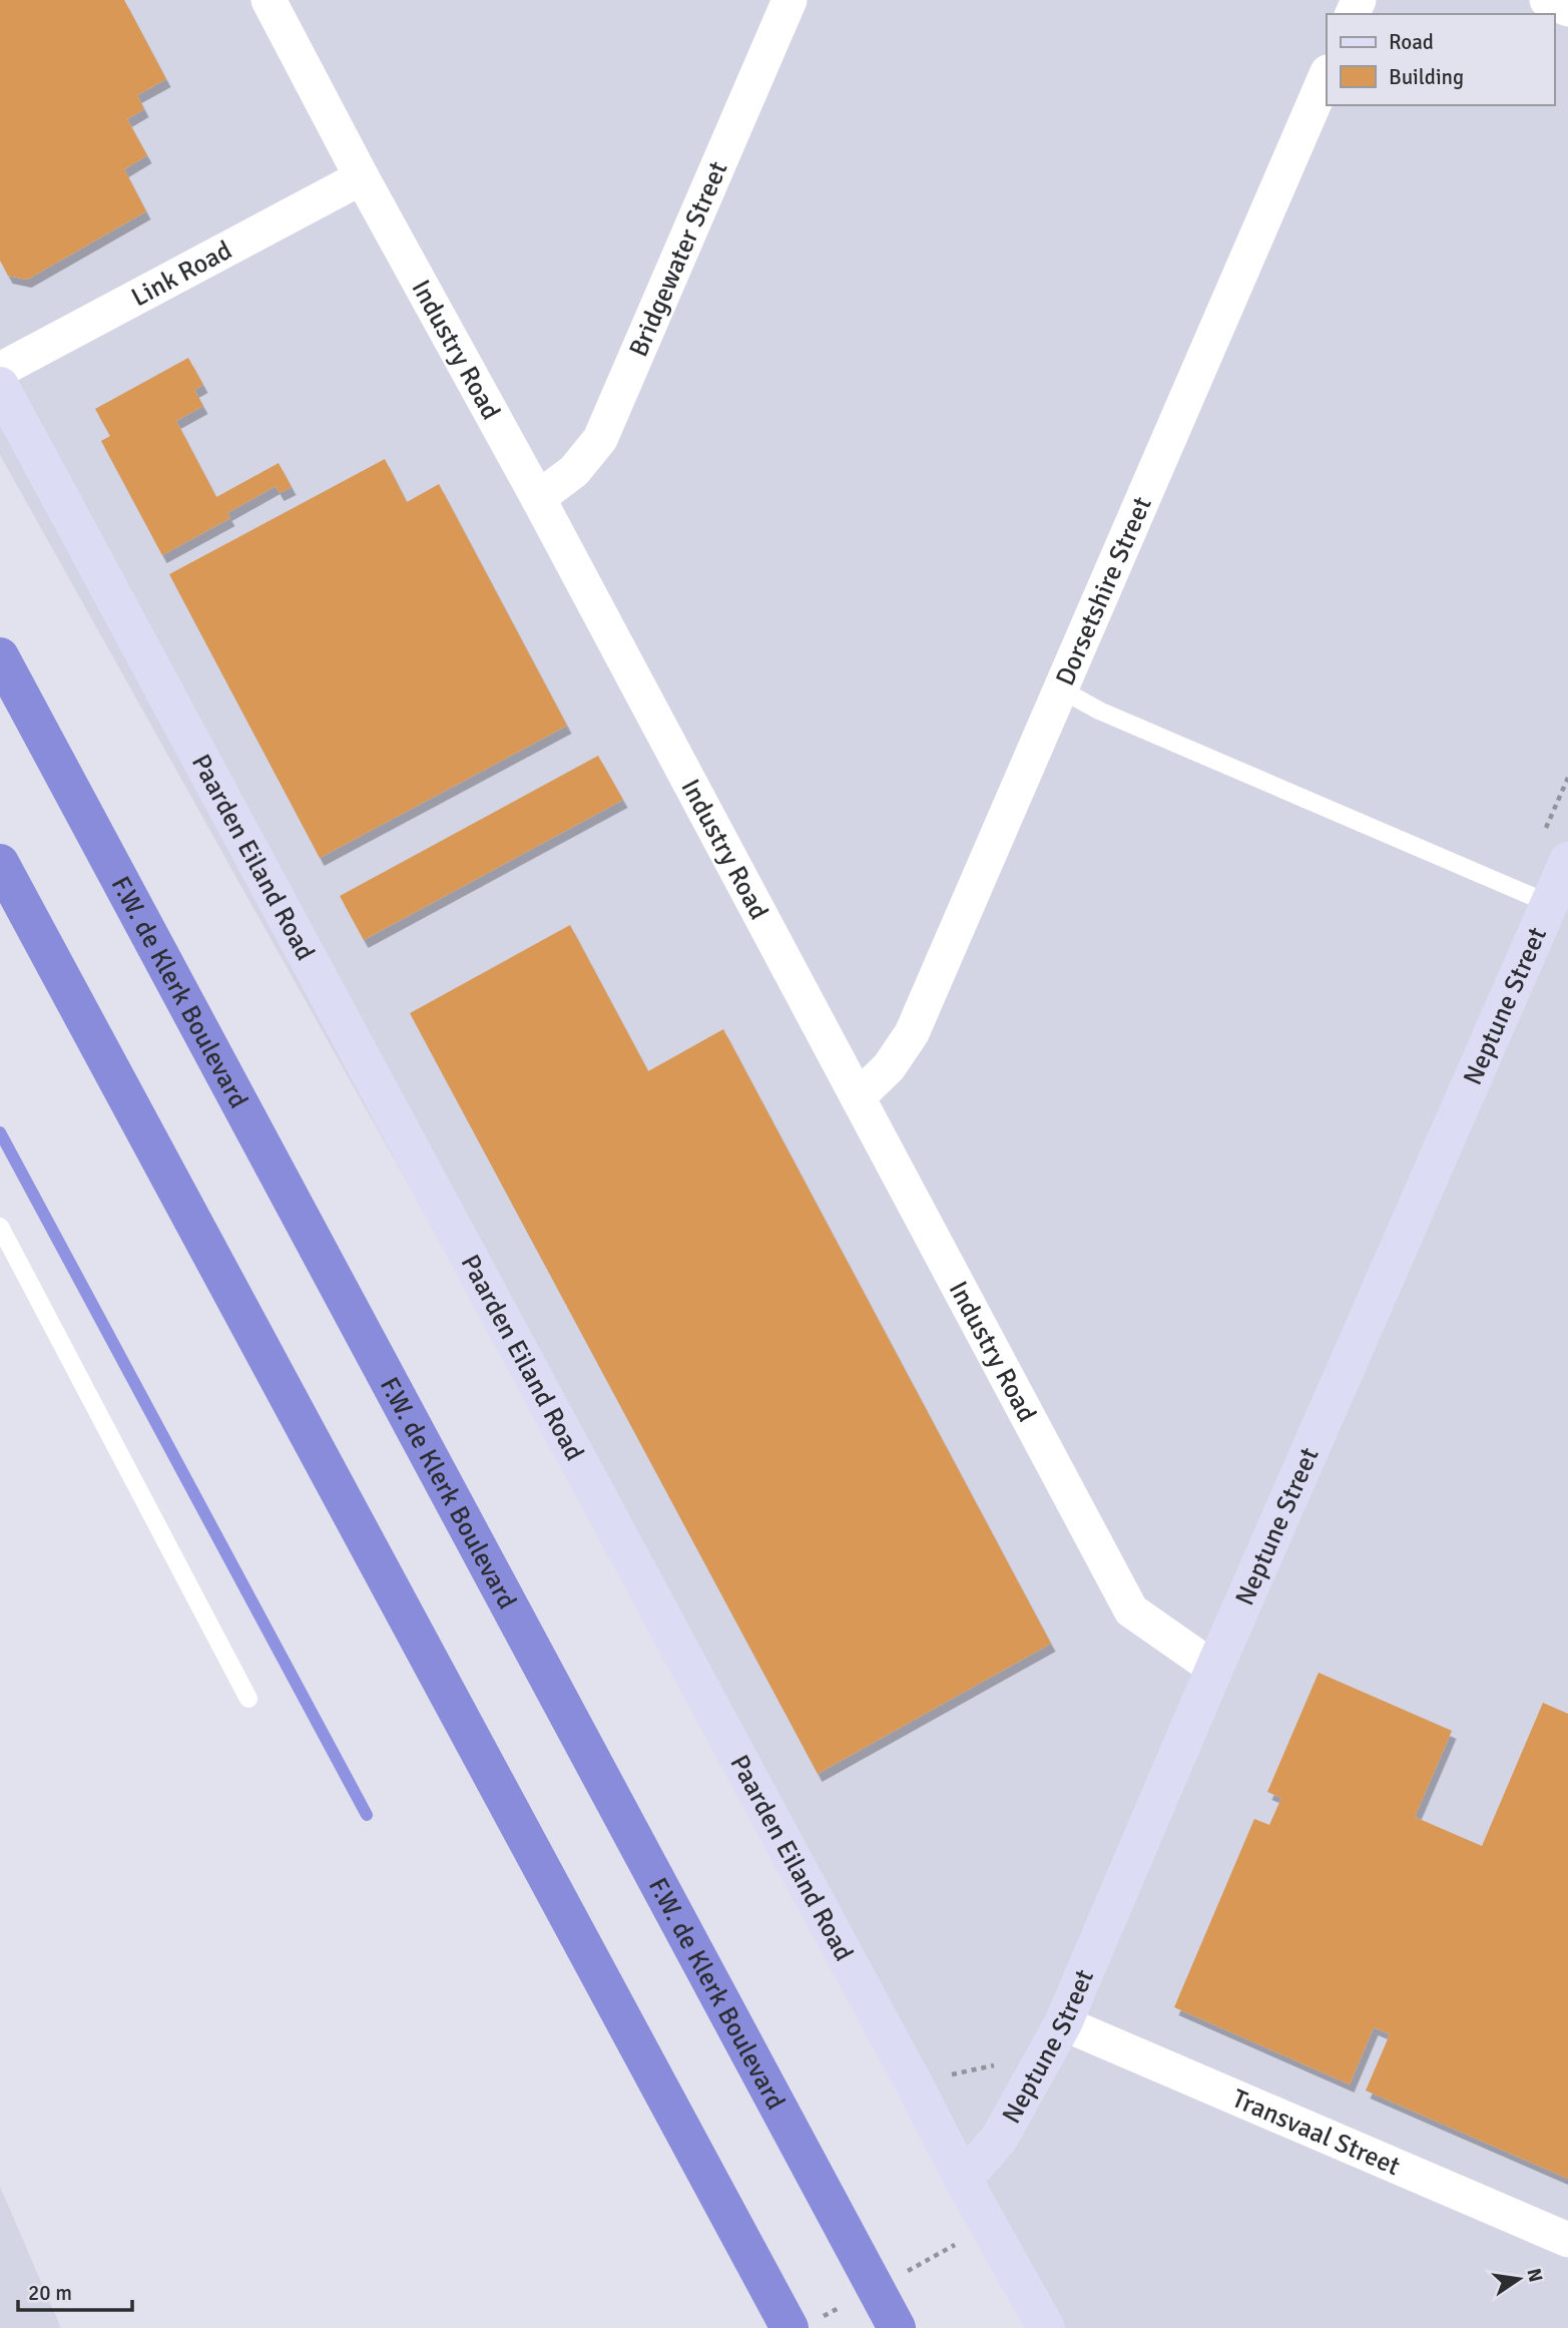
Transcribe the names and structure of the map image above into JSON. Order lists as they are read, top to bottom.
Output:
{
  "streets": {
    "highway": ["F.W. de Klerk Boulevard"],
    "street": [
      "Bridgewater Street",
      "Link Road",
      "Industry Road",
      "Dorsetshire Street",
      "Paarden Eiland Road",
      "Neptune Street",
      "Transvaal Street"
    ]
  },
  "crossings": [
    ["Bridgewater Street", "Industry Road"],
    ["Link Road", "Industry Road"],
    ["Industry Road", "Dorsetshire Street"],
    ["Industry Road", "Neptune Street"],
    ["Paarden Eiland Road", "Neptune Street"],
    ["Neptune Street", "Transvaal Street"]
  ],
  "legend": ["Road", "Building"],
  "scale_bar": "20 m",
  "north": "right"
}
